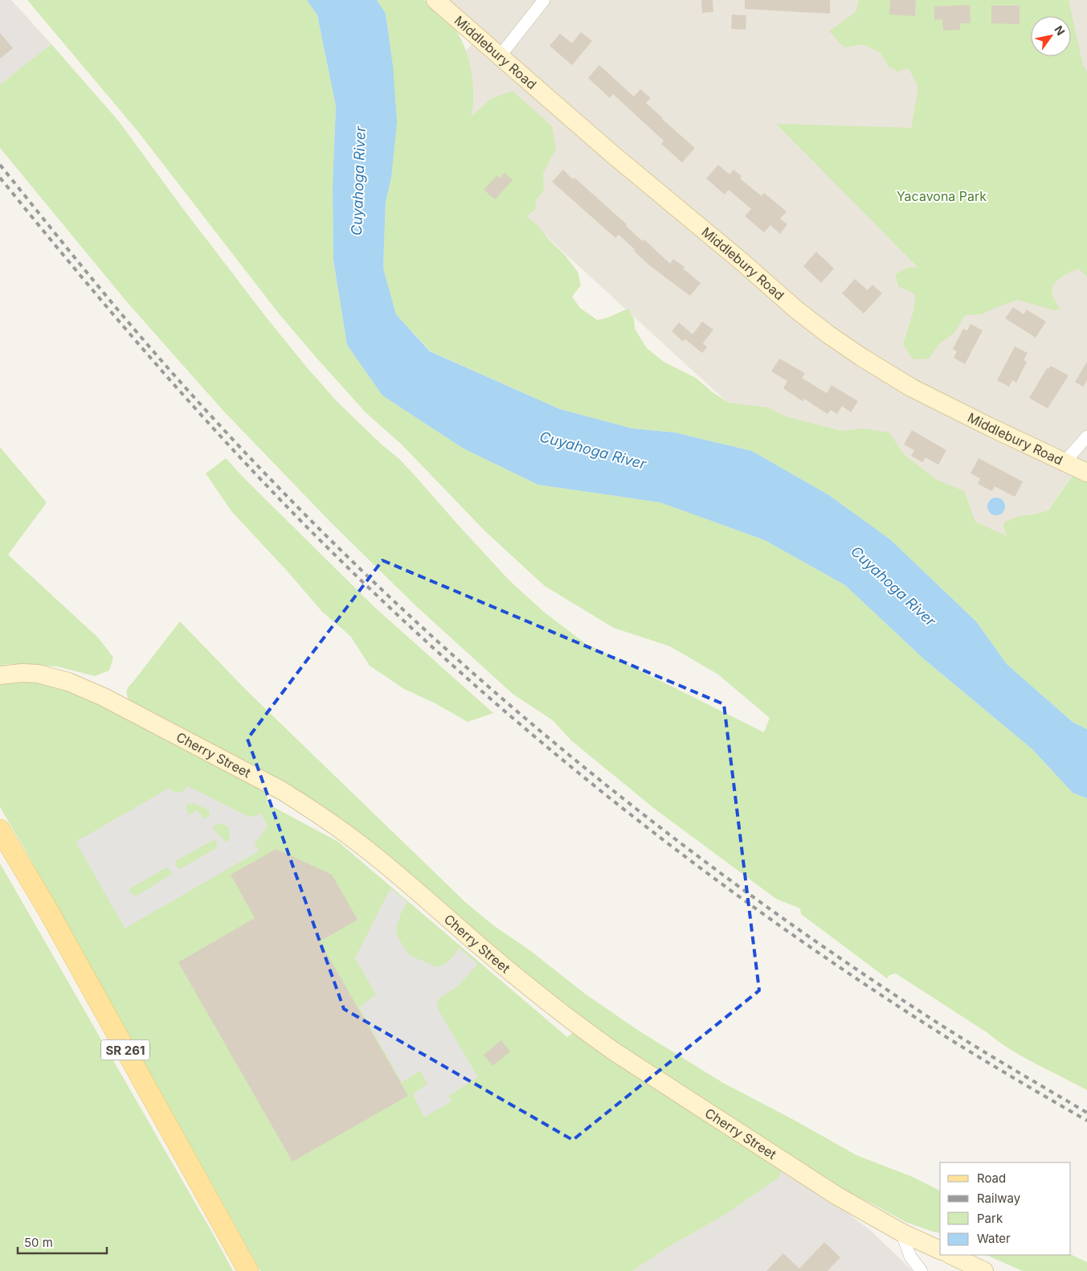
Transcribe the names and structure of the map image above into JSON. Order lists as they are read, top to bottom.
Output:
{
  "streets": {
    "main road": ["SR 261"],
    "street": ["Middlebury Road", "Cherry Street"]
  },
  "water": ["Cuyahoga River"],
  "parks": ["Yacavona Park"],
  "legend": [
    "Road",
    "Railway",
    "Park",
    "Water"
  ],
  "scale_bar": "50 m",
  "north": "top right"
}
